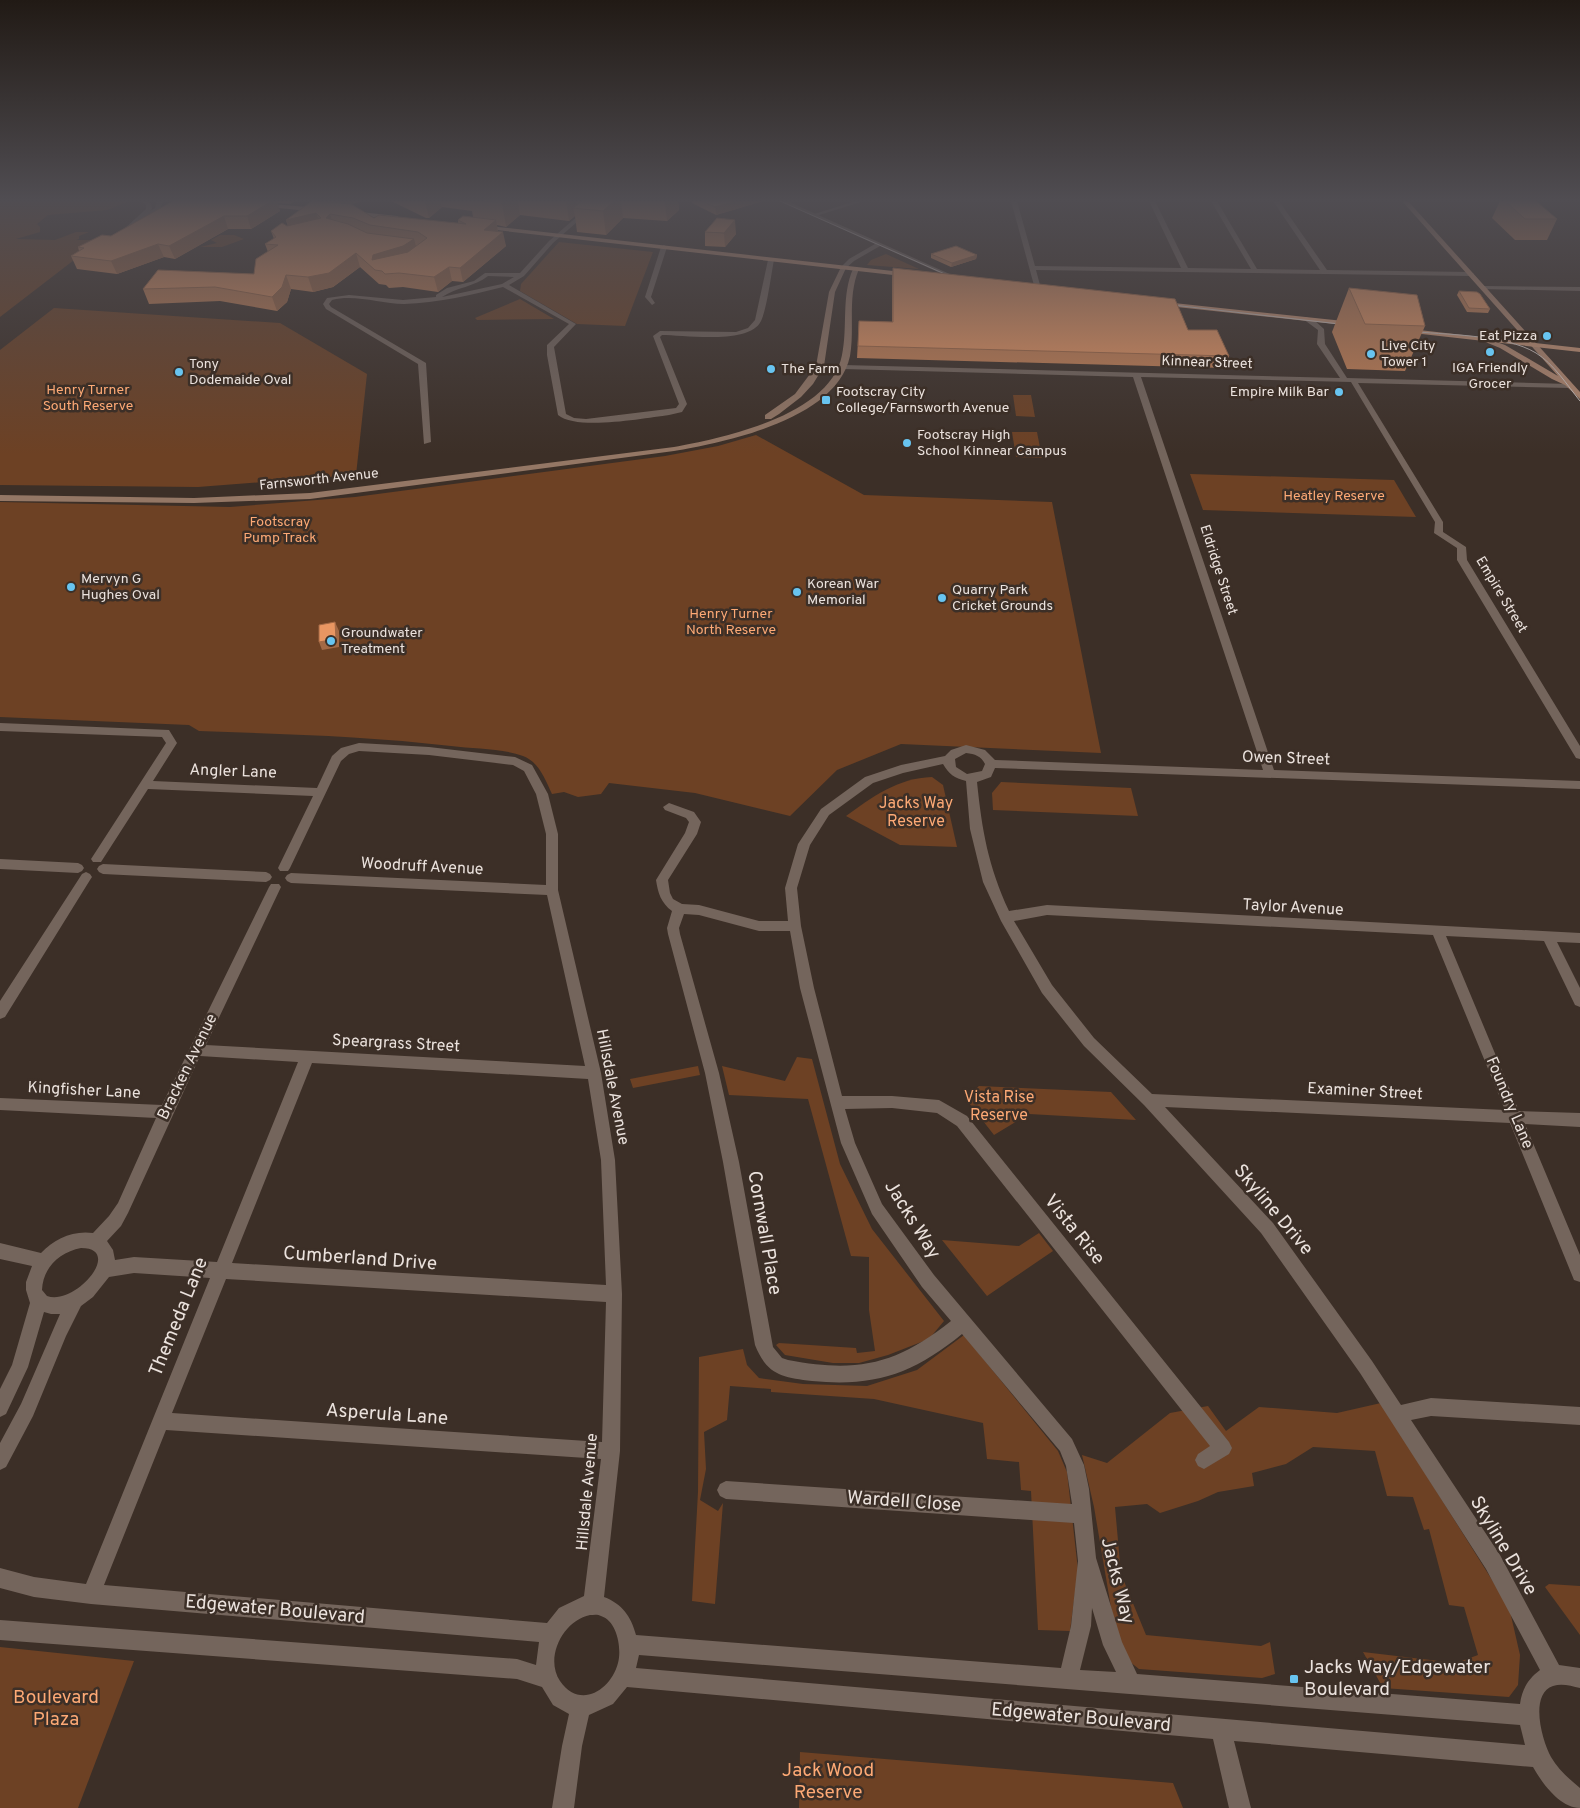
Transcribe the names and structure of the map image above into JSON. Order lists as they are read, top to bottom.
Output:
{
  "streets": {
    "main road": ["Farnsworth Avenue"],
    "street": [
      "Kinnear Street",
      "Eldridge Street",
      "Empire Street",
      "Owen Street",
      "Angler Lane",
      "Woodruff Avenue",
      "Taylor Avenue",
      "Speargrass Street",
      "Bracken Avenue",
      "Hillsdale Avenue",
      "Kingfisher Lane",
      "Examiner Street",
      "Foundry Lane",
      "Skyline Drive",
      "Jacks Way",
      "Vista Rise",
      "Cornwall Place",
      "Cumberland Drive",
      "Themeda Lane",
      "Asperula Lane",
      "Wardell Close",
      "Edgewater Boulevard"
    ]
  },
  "crossings": [
    ["Kinnear Street", "Farnsworth Avenue"],
    ["Kinnear Street", "Eldridge Street"],
    ["Kinnear Street", "Empire Street"],
    ["Eldridge Street", "Owen Street"],
    ["Owen Street", "Skyline Drive"],
    ["Owen Street", "Jacks Way"],
    ["Angler Lane", "Hillsdale Avenue"],
    ["Woodruff Avenue", "Hillsdale Avenue"],
    ["Taylor Avenue", "Foundry Lane"],
    ["Taylor Avenue", "Skyline Drive"],
    ["Speargrass Street", "Bracken Avenue"],
    ["Speargrass Street", "Hillsdale Avenue"],
    ["Speargrass Street", "Themeda Lane"],
    ["Bracken Avenue", "Kingfisher Lane"],
    ["Bracken Avenue", "Cumberland Drive"],
    ["Hillsdale Avenue", "Cumberland Drive"],
    ["Hillsdale Avenue", "Asperula Lane"],
    ["Hillsdale Avenue", "Edgewater Boulevard"],
    ["Examiner Street", "Foundry Lane"],
    ["Examiner Street", "Skyline Drive"],
    ["Skyline Drive", "Jacks Way"],
    ["Jacks Way", "Vista Rise"],
    ["Jacks Way", "Cornwall Place"],
    ["Jacks Way", "Wardell Close"],
    ["Cumberland Drive", "Themeda Lane"],
    ["Themeda Lane", "Asperula Lane"],
    ["Themeda Lane", "Edgewater Boulevard"]
  ],
  "parks": [
    "Henry Turner South Reserve",
    "Heatley Reserve",
    "Footscray Pump Track",
    "Henry Turner North Reserve",
    "Jacks Way Reserve",
    "Vista Rise Reserve",
    "Boulevard Plaza",
    "Jack Wood Reserve"
  ],
  "places": {
    "other": [
      "Eat Pizza",
      "IGA Friendly Grocer",
      "Live City Tower 1",
      "The Farm",
      "Tony Dodemaide Oval",
      "Empire Milk Bar",
      "Footscray High School Kinnear Campus",
      "Mervyn G Hughes Oval",
      "Korean War Memorial",
      "Quarry Park Cricket Grounds",
      "Groundwater Treatment"
    ],
    "transit": ["Footscray City College/Farnsworth Avenue", "Jacks Way/Edgewater Boulevard"]
  }
}
